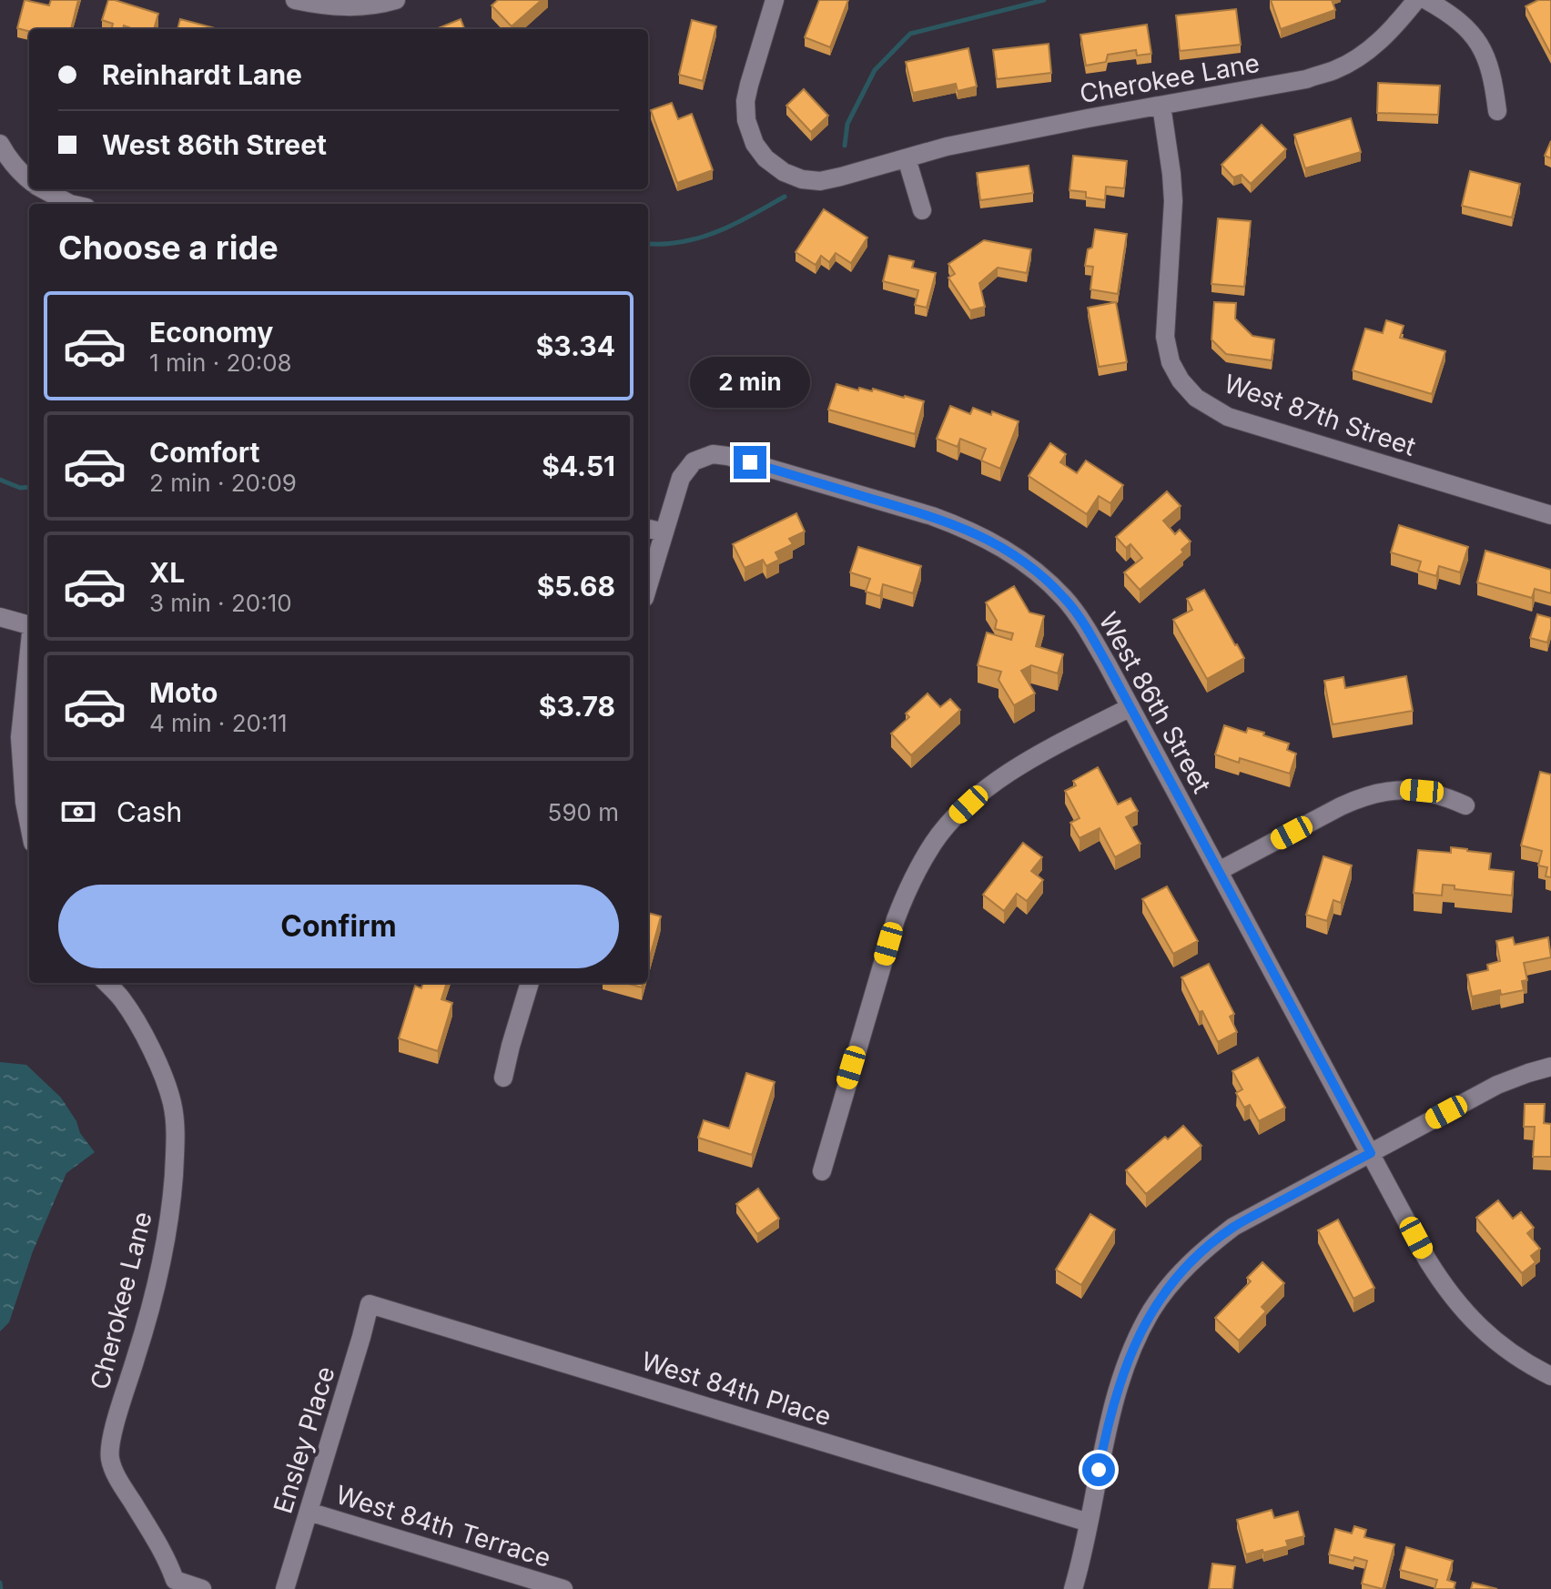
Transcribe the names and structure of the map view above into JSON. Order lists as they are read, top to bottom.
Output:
{
  "streets": {
    "street": [
      "Cherokee Lane",
      "West 87th Street",
      "West 86th Street",
      "West 84th Place",
      "Ensley Place",
      "West 84th Terrace"
    ]
  },
  "crossings": [
    ["Cherokee Lane", "West 87th Street"],
    ["West 84th Place", "Ensley Place"],
    ["Ensley Place", "West 84th Terrace"]
  ],
  "page": {
    "banner": ["Reinhardt Lane", "West 86th Street"],
    "heading": "Choose a ride",
    "list": [
      {
        "name": "Economy",
        "note": "1 min · 20:08",
        "value": "$3.34"
      },
      {
        "name": "Comfort",
        "note": "2 min · 20:09",
        "value": "$4.51"
      },
      {
        "name": "XL",
        "note": "3 min · 20:10",
        "value": "$5.68"
      },
      {
        "name": "Moto",
        "note": "4 min · 20:11",
        "value": "$3.78"
      }
    ],
    "bubble": "2 min",
    "pay": ["Cash", "590 m"],
    "buttons": "Confirm"
  }
}
